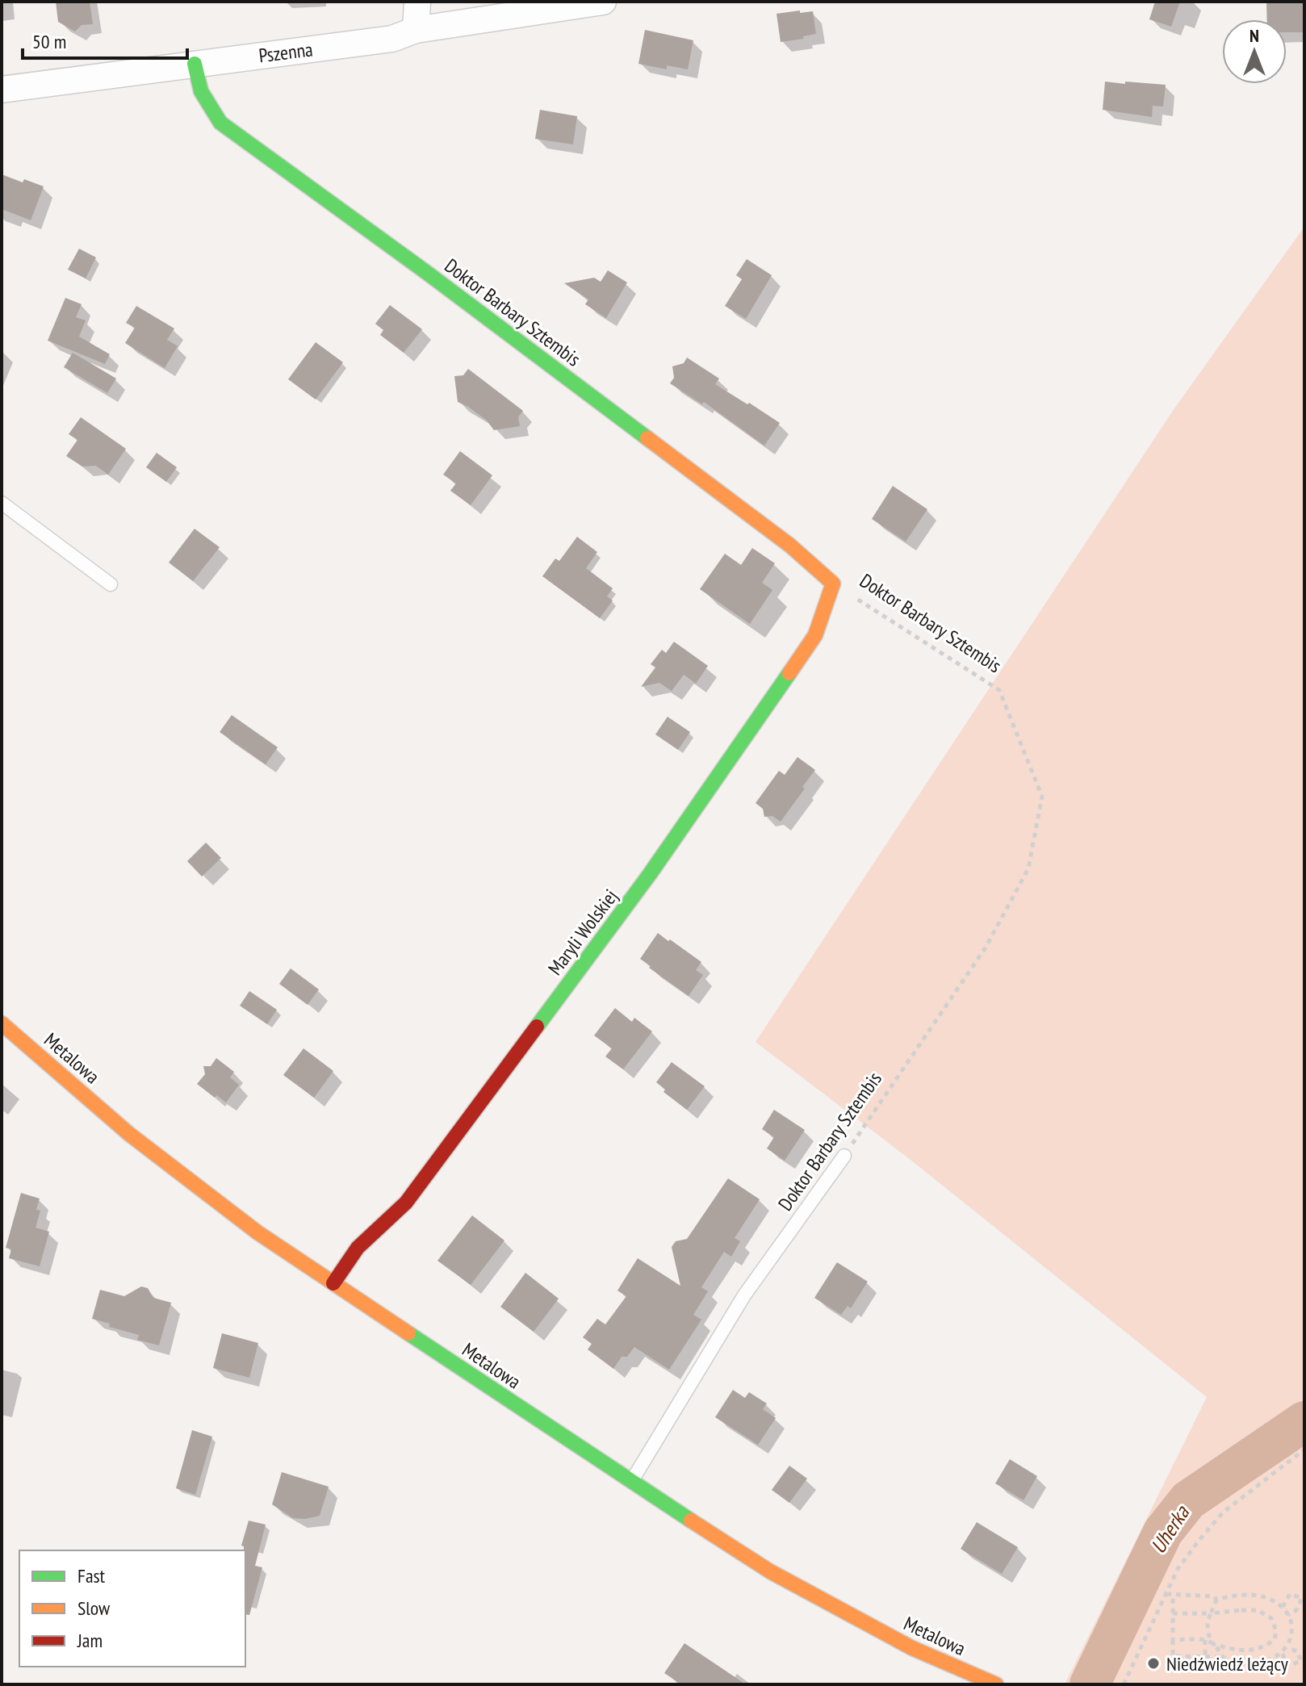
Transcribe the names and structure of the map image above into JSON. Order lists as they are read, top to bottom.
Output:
{
  "streets": {
    "street": [
      "Pszenna",
      "Doktor Barbary Sztembis",
      "Maryli Wolskiej",
      "Metalowa"
    ]
  },
  "crossings": [
    ["Pszenna", "Doktor Barbary Sztembis"],
    ["Doktor Barbary Sztembis", "Maryli Wolskiej"],
    ["Doktor Barbary Sztembis", "Metalowa"],
    ["Maryli Wolskiej", "Metalowa"]
  ],
  "water": ["Uherka"],
  "places": ["Niedźwiedź leżący"],
  "legend": ["Fast", "Slow", "Jam"],
  "scale_bar": "50 m",
  "north": "top"
}
